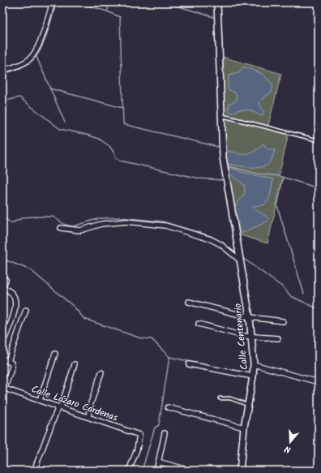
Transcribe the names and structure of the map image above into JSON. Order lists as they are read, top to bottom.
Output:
{
  "streets": {
    "street": ["Calle Centenario", "Calle Lázaro Cárdenas"]
  },
  "north": "bottom"
}
